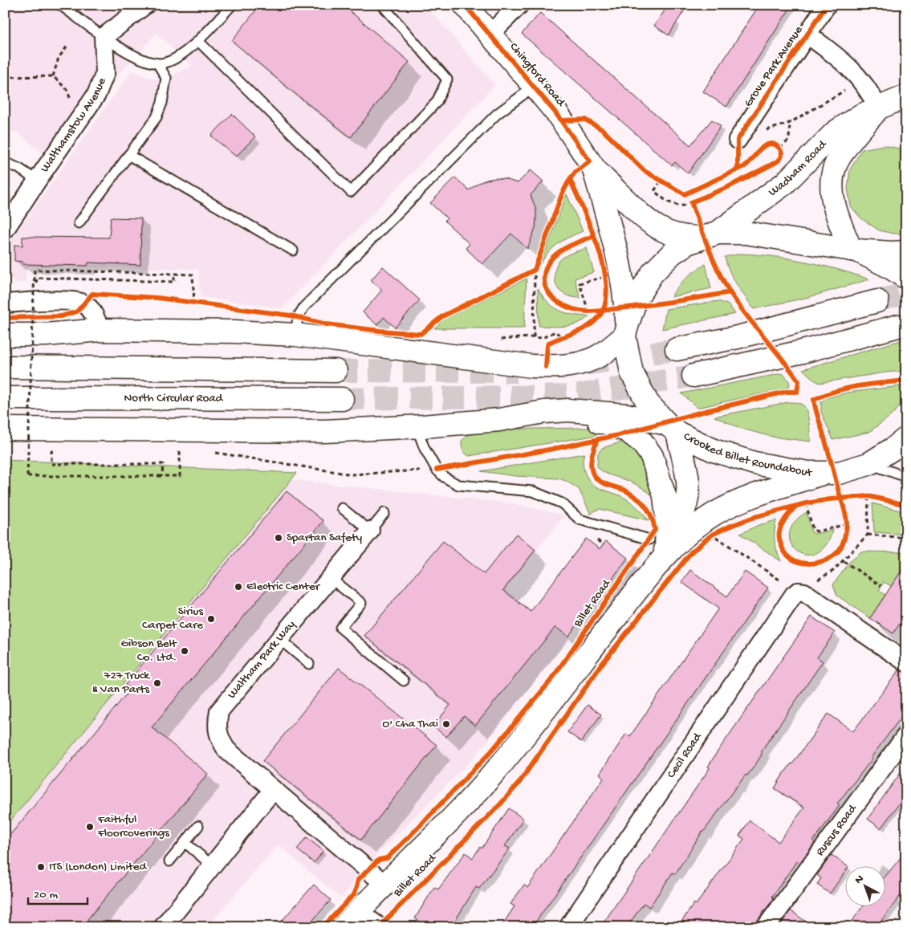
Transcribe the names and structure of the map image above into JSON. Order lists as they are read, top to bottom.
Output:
{
  "streets": {
    "main road": [
      "Chingford Road",
      "Wadham Road",
      "North Circular Road",
      "Crooked Billet Roundabout",
      "Billet Road"
    ],
    "street": [
      "Grove Park Avenue",
      "Walthamstow Avenue",
      "Waltham Park Way",
      "Cecil Road",
      "Ruscus Road"
    ]
  },
  "crossings": [
    ["Grove Park Avenue", "Wadham Road"],
    ["Chingford Road", "Wadham Road"],
    ["Chingford Road", "Crooked Billet Roundabout"],
    ["Wadham Road", "Crooked Billet Roundabout"],
    ["Crooked Billet Roundabout", "Billet Road"],
    ["Billet Road", "Waltham Park Way"]
  ],
  "places": [
    "Spartan Safety",
    "Electric Center",
    "Sirius Carpet Care",
    "Gibson Belt Co. Ltd.",
    "727 Truck & Van Parts",
    "O' Cha Thai",
    "Faithful Floorcoverings",
    "ITS (London) Limited"
  ],
  "scale_bar": "20 m",
  "north": "top left"
}
